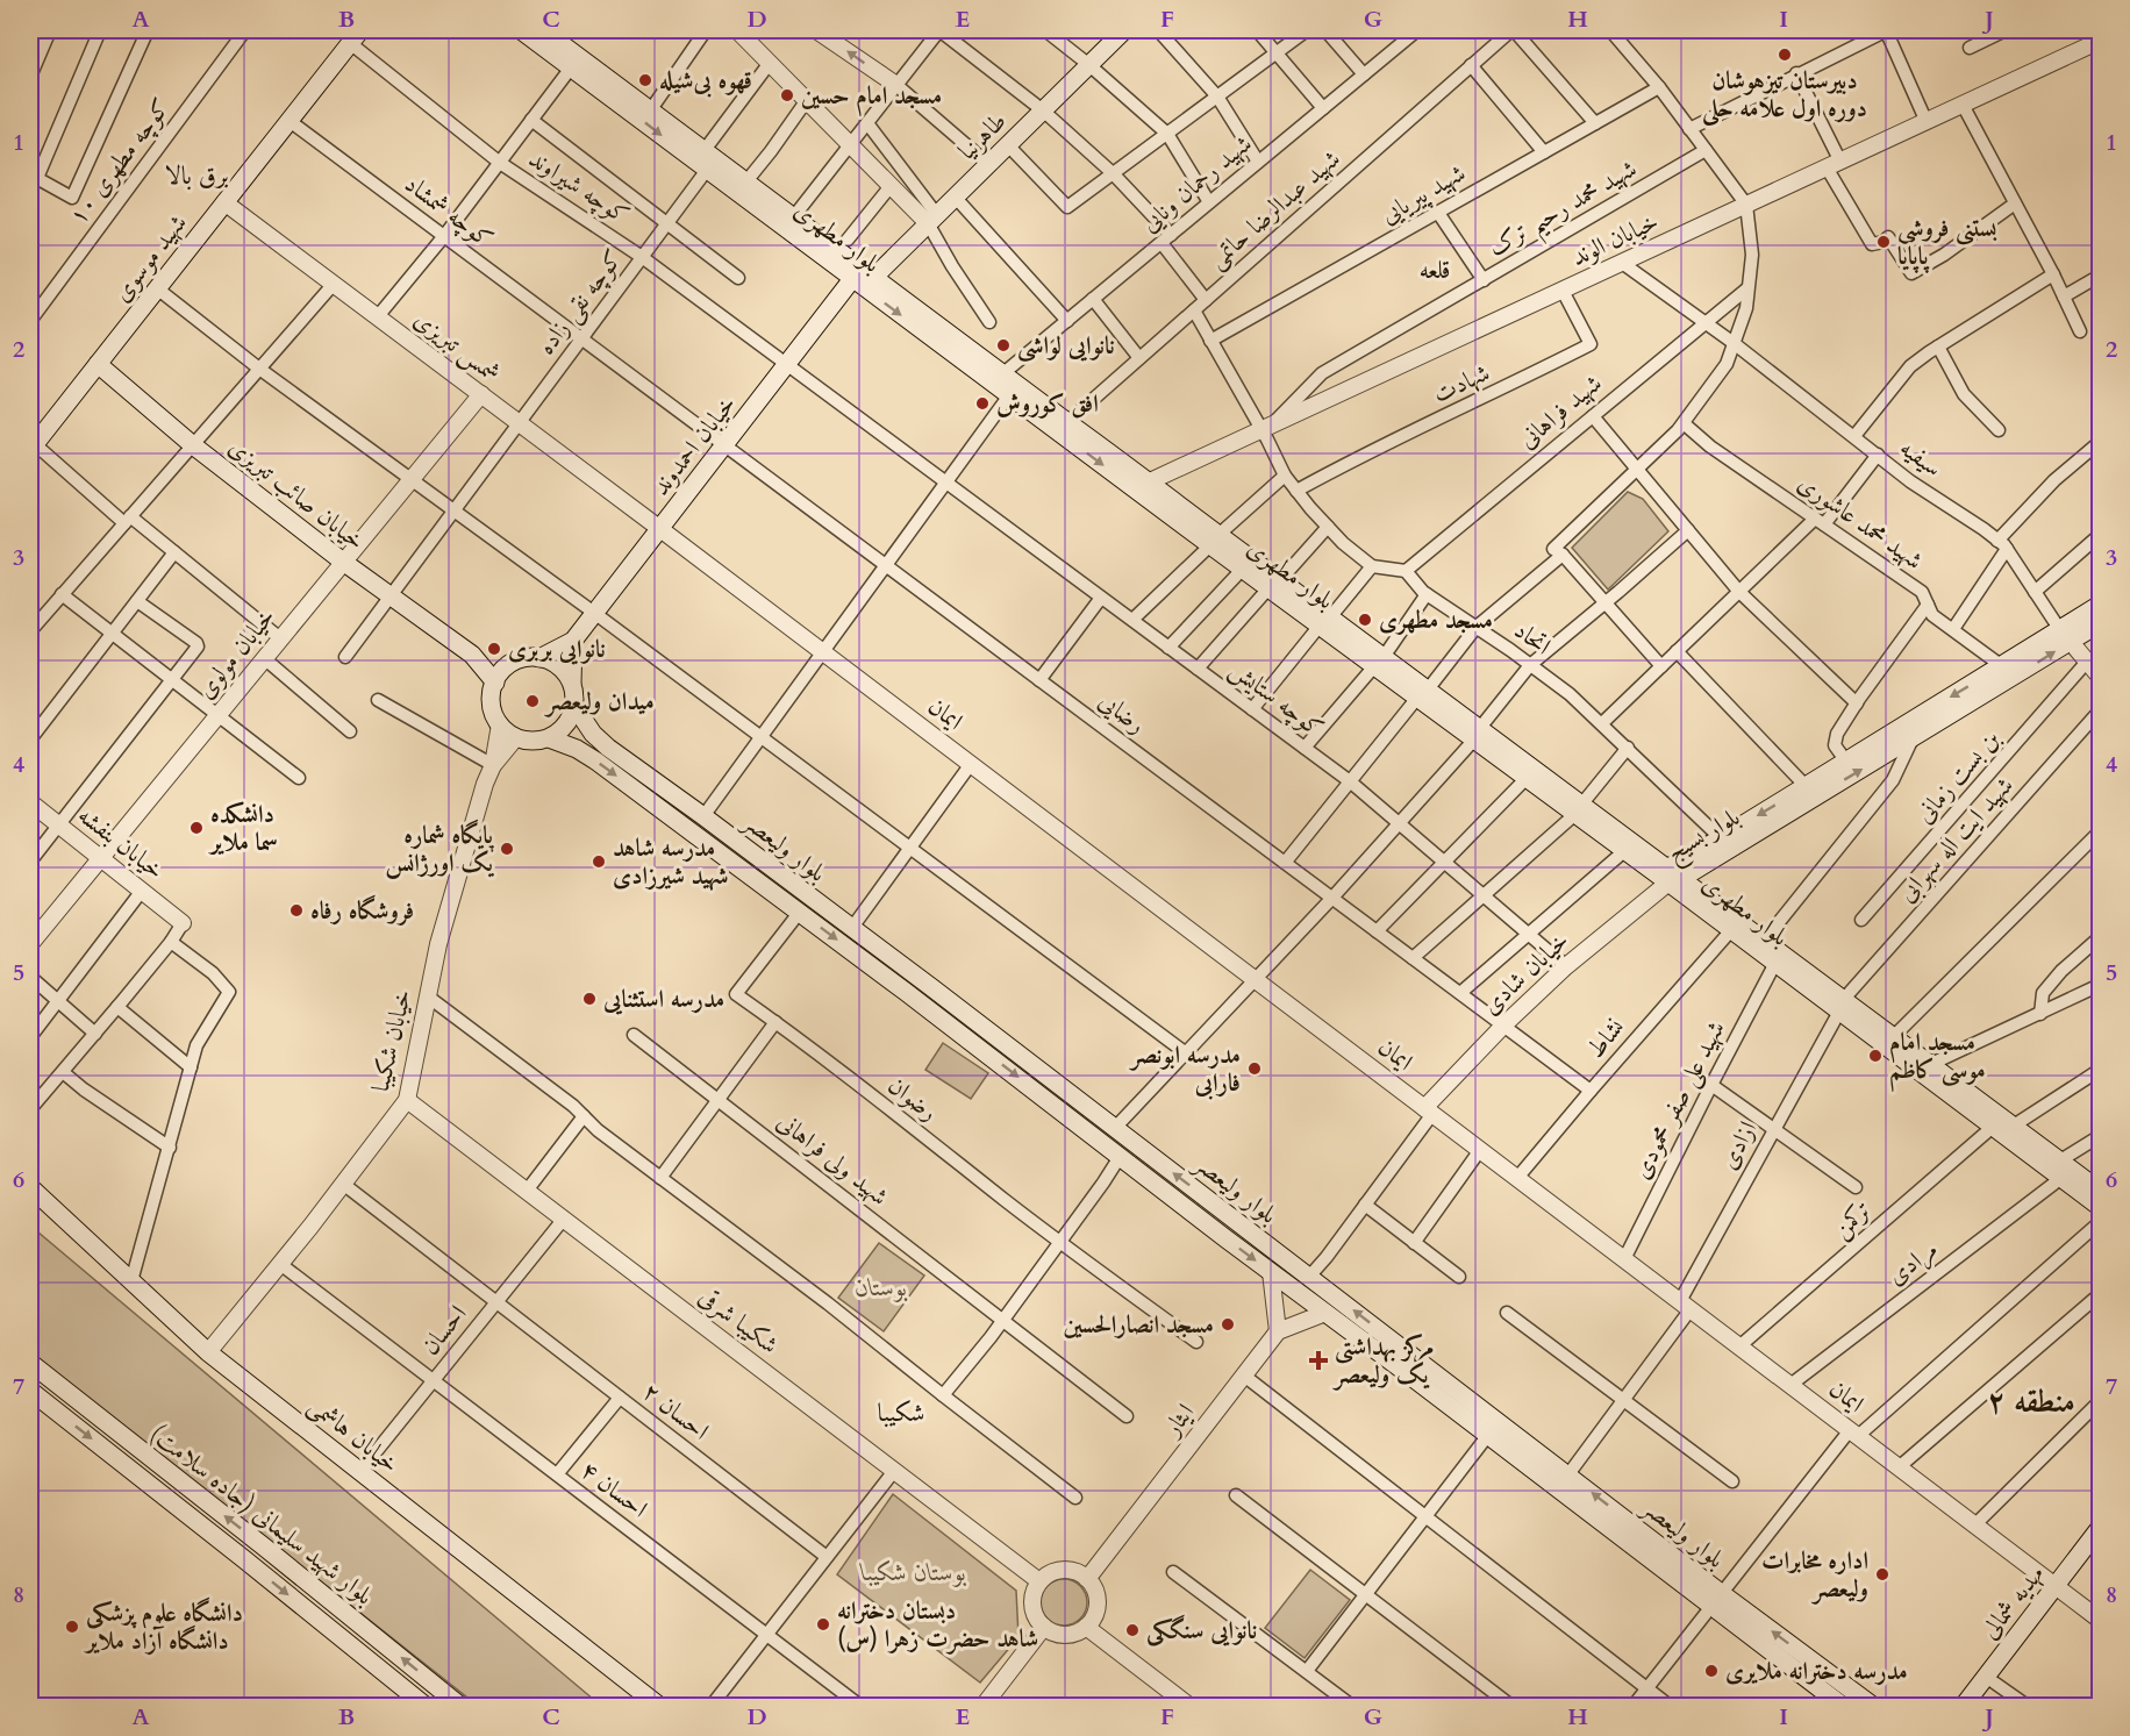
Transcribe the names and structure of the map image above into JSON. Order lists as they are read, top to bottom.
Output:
{
  "streets": {
    "main road": [
      "طاهرنیا",
      "بلوار مطهری",
      "شهید موسوی",
      "خیابان احمدوند",
      "خیابان صائب تبریزی",
      "بلوار بسیج",
      "بلوار ولیعصر",
      "خیابان هاشمی",
      "بلوار شهید سلیمانی (جاده سلامت)",
      "مهدیه شمالی"
    ],
    "street": [
      "کوچه مطهری ۱۰",
      "شهید رحمان ونایی",
      "کوچه شیراوند",
      "شهید پیریایی",
      "شهید محمد رحیم ترک",
      "شهید عبدالرضا حاتمی",
      "کوچه شمشاد",
      "خیابان الوند",
      "کوچه نقی زاده",
      "شمس تبریزی",
      "شهادت",
      "شهید فراهانی",
      "سیفیه",
      "شهید محمد عاشوری",
      "اتحاد",
      "خیابان مولوی",
      "کوچه ستایش",
      "رضایی",
      "ایمان",
      "بن بست زمانی",
      "شهید ایت اله سهرابی",
      "خیابان بنفشه",
      "خیابان شادی",
      "نشاط",
      "خیابان شکیبا",
      "رضوان",
      "شهید علی صفر محمودی",
      "ازادی",
      "شهید ولی فراهانی",
      "ترکمن",
      "مرادی",
      "شکیبا شرقی",
      "احسان",
      "احسان ۲",
      "ایثار",
      "احسان ۴"
    ]
  },
  "crossings": [
    ["طاهرنیا", "بلوار مطهری"],
    ["شهید رحمان ونایی", "بلوار مطهری"],
    ["کوچه شیراوند", "شهید موسوی"],
    ["کوچه شیراوند", "کوچه نقی زاده"],
    ["کوچه شیراوند", "خیابان احمدوند"],
    ["کوچه شیراوند", "کوچه ستایش"],
    ["شهید محمد رحیم ترک", "خیابان الوند"],
    ["شهید عبدالرضا حاتمی", "بلوار مطهری"],
    ["کوچه شمشاد", "شهید موسوی"],
    ["کوچه شمشاد", "کوچه نقی زاده"],
    ["کوچه شمشاد", "خیابان احمدوند"],
    ["کوچه شمشاد", "رضایی"],
    ["بلوار مطهری", "خیابان الوند"],
    ["بلوار مطهری", "کوچه نقی زاده"],
    ["بلوار مطهری", "خیابان احمدوند"],
    ["بلوار مطهری", "بلوار بسیج"],
    ["بلوار مطهری", "شهید ایت اله سهرابی"],
    ["بلوار مطهری", "خیابان شادی"],
    ["بلوار مطهری", "نشاط"],
    ["بلوار مطهری", "شهید علی صفر محمودی"],
    ["بلوار مطهری", "ازادی"],
    ["بلوار مطهری", "ترکمن"],
    ["بلوار مطهری", "مرادی"],
    ["خیابان الوند", "شهادت"],
    ["خیابان الوند", "سیفیه"],
    ["شهید موسوی", "شمس تبریزی"],
    ["شهید موسوی", "خیابان صائب تبریزی"],
    ["کوچه نقی زاده", "شمس تبریزی"],
    ["کوچه نقی زاده", "خیابان صائب تبریزی"],
    ["شمس تبریزی", "خیابان احمدوند"],
    ["شمس تبریزی", "خیابان مولوی"],
    ["شمس تبریزی", "ایمان"],
    ["شهید فراهانی", "سیفیه"],
    ["شهید فراهانی", "اتحاد"],
    ["خیابان احمدوند", "رضایی"],
    ["خیابان احمدوند", "ایمان"],
    ["سیفیه", "بلوار بسیج"],
    ["خیابان صائب تبریزی", "خیابان مولوی"],
    ["خیابان صائب تبریزی", "بلوار ولیعصر"],
    ["شهید محمد عاشوری", "بلوار بسیج"],
    ["اتحاد", "بلوار بسیج"],
    ["خیابان مولوی", "خیابان بنفشه"],
    ["کوچه ستایش", "خیابان شادی"],
    ["رضایی", "خیابان شادی"],
    ["رضایی", "نشاط"],
    ["ایمان", "خیابان شادی"],
    ["ایمان", "نشاط"],
    ["ایمان", "شهید علی صفر محمودی"],
    ["ایمان", "ازادی"],
    ["ایمان", "ترکمن"],
    ["ایمان", "مرادی"],
    ["ایمان", "مهدیه شمالی"],
    ["بلوار بسیج", "خیابان شادی"],
    ["شهید ایت اله سهرابی", "ازادی"],
    ["بلوار ولیعصر", "رضوان"],
    ["بلوار ولیعصر", "ازادی"],
    ["خیابان شکیبا", "شکیبا شرقی"],
    ["خیابان شکیبا", "احسان ۲"],
    ["خیابان شکیبا", "خیابان هاشمی"],
    ["خیابان شکیبا", "احسان ۴"],
    ["شکیبا شرقی", "احسان"],
    ["شکیبا شرقی", "ایثار"],
    ["احسان", "احسان ۲"],
    ["احسان", "خیابان هاشمی"],
    ["احسان", "احسان ۴"]
  ],
  "districts": [
    "برق بالا",
    "قلعه",
    "منطقه ۲",
    "شکیبا"
  ],
  "parks": ["بوستان", "بوستان شکیبا"],
  "places": {
    "other": [
      "دبیرستان تیزهوشان دوره اول علامه حلی",
      "قهوه بی‌شیله",
      "مسجد امام حسین",
      "بستنی فروشی پاپایا",
      "نانوایی لواشی",
      "افق کوروش",
      "مسجد مطهری",
      "نانوایی بربری",
      "میدان ولیعصر",
      "دانشکده سما ملایر",
      "پایگاه شماره یک اورژانس",
      "مدرسه شاهد شهید شیرزادی",
      "فروشگاه رفاه",
      "مدرسه استثنایی",
      "مسجد امام موسی کاظم",
      "مدرسه ابونصر فارابی",
      "مسجد انصارالحسین",
      "اداره مخابرات ولیعصر",
      "دبستان دخترانه شاهد حضرت زهرا (س)",
      "دانشگاه علوم پزشکی دانشگاه آزاد ملایر",
      "نانوایی سنگکی",
      "مدرسه دخترانه ملایری"
    ],
    "health": ["مرکز بهداشتی یک ولیعصر"]
  },
  "grid": {
    "columns": [
      "A",
      "B",
      "C",
      "D",
      "E",
      "F",
      "G",
      "H",
      "I",
      "J"
    ],
    "rows": [
      "1",
      "2",
      "3",
      "4",
      "5",
      "6",
      "7",
      "8"
    ]
  }
}
